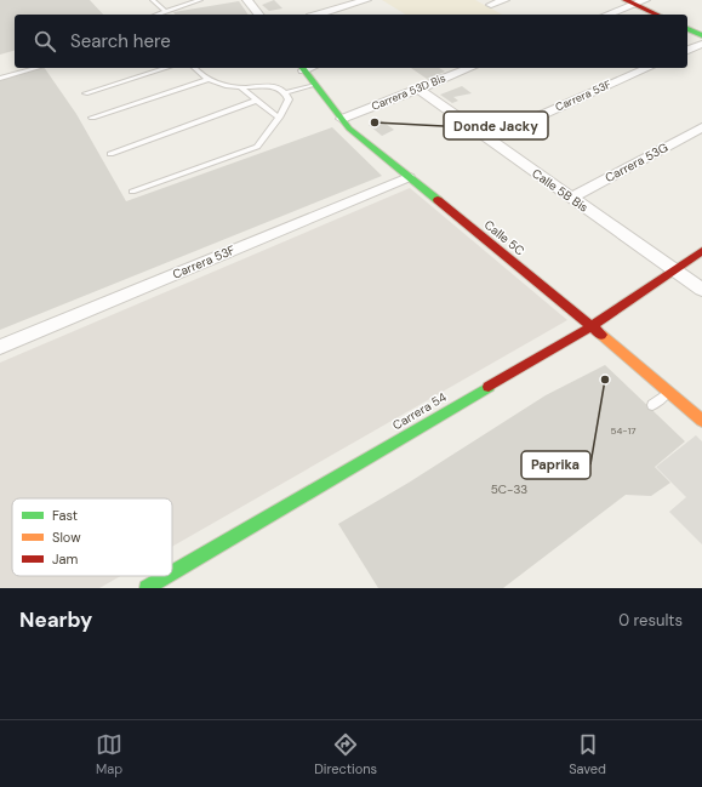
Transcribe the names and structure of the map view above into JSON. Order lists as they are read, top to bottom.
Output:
{
  "streets": {
    "street": [
      "Carrera 53D Bis",
      "Carrera 53F",
      "Carrera 53G",
      "Calle 5B Bis",
      "Calle 5C",
      "Carrera 54"
    ]
  },
  "crossings": [
    ["Carrera 53D Bis", "Calle 5B Bis"],
    ["Carrera 53D Bis", "Calle 5C"],
    ["Carrera 53F", "Calle 5B Bis"],
    ["Carrera 53F", "Calle 5C"],
    ["Carrera 53G", "Calle 5B Bis"],
    ["Calle 5B Bis", "Carrera 54"],
    ["Calle 5C", "Carrera 54"]
  ],
  "places": ["Donde Jacky", "Paprika"],
  "house_numbers": ["54-17", "5C-33"],
  "legend": ["Fast", "Slow", "Jam"],
  "page": {
    "search": "Search here",
    "heading": ["Nearby", "0 results"],
    "nav": ["Map", "Directions", "Saved"]
  }
}
